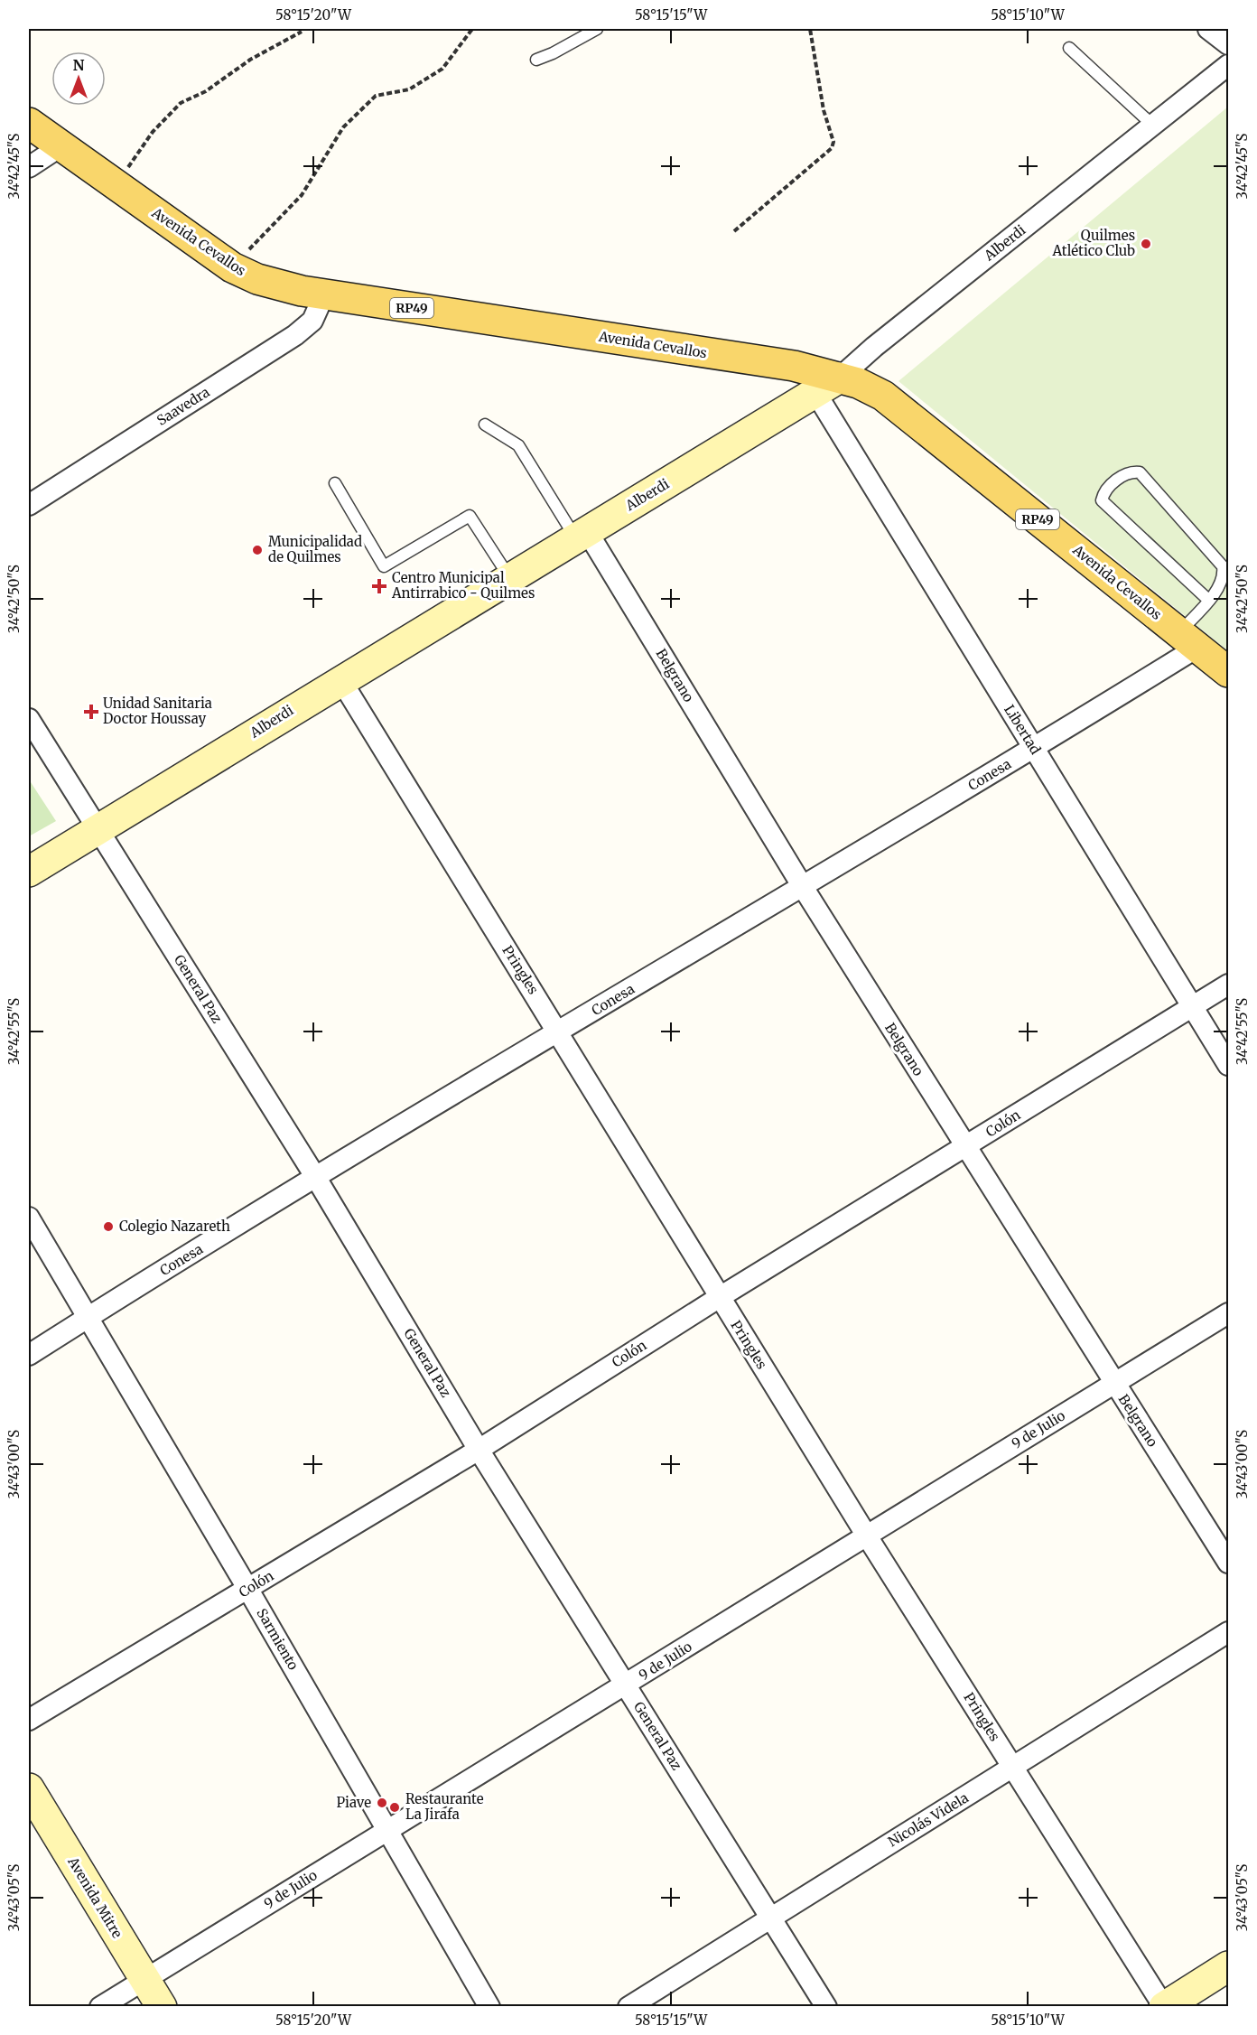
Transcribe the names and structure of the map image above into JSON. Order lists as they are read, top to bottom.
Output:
{
  "streets": {
    "main road": ["Avenida Cevallos", "RP49"],
    "street": [
      "Alberdi",
      "Saavedra",
      "Belgrano",
      "Libertad",
      "Conesa",
      "Pringles",
      "General Paz",
      "Colón",
      "9 de Julio",
      "Sarmiento",
      "Nicolás Videla",
      "Avenida Mitre"
    ]
  },
  "crossings": [
    ["Avenida Cevallos", "Alberdi"],
    ["Avenida Cevallos", "Saavedra"],
    ["Avenida Cevallos", "Conesa"],
    ["Alberdi", "Belgrano"],
    ["Alberdi", "Libertad"],
    ["Alberdi", "Pringles"],
    ["Alberdi", "General Paz"],
    ["Belgrano", "Conesa"],
    ["Belgrano", "Colón"],
    ["Belgrano", "9 de Julio"],
    ["Libertad", "Conesa"],
    ["Libertad", "Colón"],
    ["Conesa", "Pringles"],
    ["Conesa", "General Paz"],
    ["Conesa", "Sarmiento"],
    ["Pringles", "Colón"],
    ["Pringles", "9 de Julio"],
    ["Pringles", "Nicolás Videla"],
    ["General Paz", "Colón"],
    ["General Paz", "9 de Julio"],
    ["General Paz", "Nicolás Videla"],
    ["Colón", "Sarmiento"],
    ["9 de Julio", "Sarmiento"],
    ["9 de Julio", "Avenida Mitre"]
  ],
  "places": {
    "other": [
      "Quilmes Atlético Club",
      "Municipalidad de Quilmes",
      "Colegio Nazareth",
      "Piave",
      "Restaurante La Jirafa"
    ],
    "health": ["Centro Municipal Antirrabico - Quilmes", "Unidad Sanitaria Doctor Houssay"]
  },
  "north": "top",
  "coordinates": [
    "58°15'20\"W",
    "58°15'15\"W",
    "58°15'10\"W",
    "34°42'45\"S",
    "34°42'50\"S",
    "34°42'55\"S",
    "34°43'00\"S",
    "34°43'05\"S"
  ]
}
